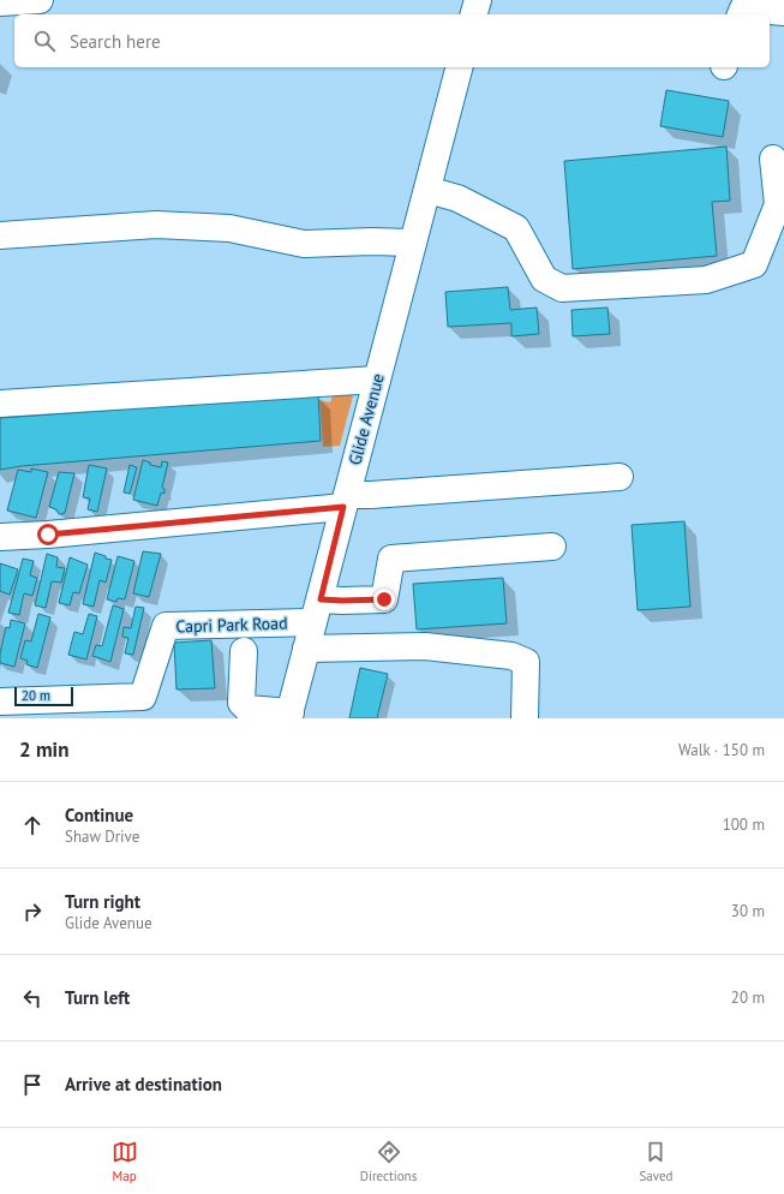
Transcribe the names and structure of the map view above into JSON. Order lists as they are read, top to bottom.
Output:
{
  "streets": {
    "street": ["Glide Avenue", "Capri Park Road"]
  },
  "crossings": [
    ["Glide Avenue", "Capri Park Road"]
  ],
  "scale_bar": "20 m",
  "page": {
    "search": "Search here",
    "scale": "20 m",
    "heading": ["2 min", "Walk · 150 m"],
    "list": [
      ["Continue", "Shaw Drive", "100 m"],
      ["Turn right", "Glide Avenue", "30 m"],
      ["Turn left", "20 m"],
      "Arrive at destination"
    ],
    "nav": ["Map", "Directions", "Saved"]
  }
}
